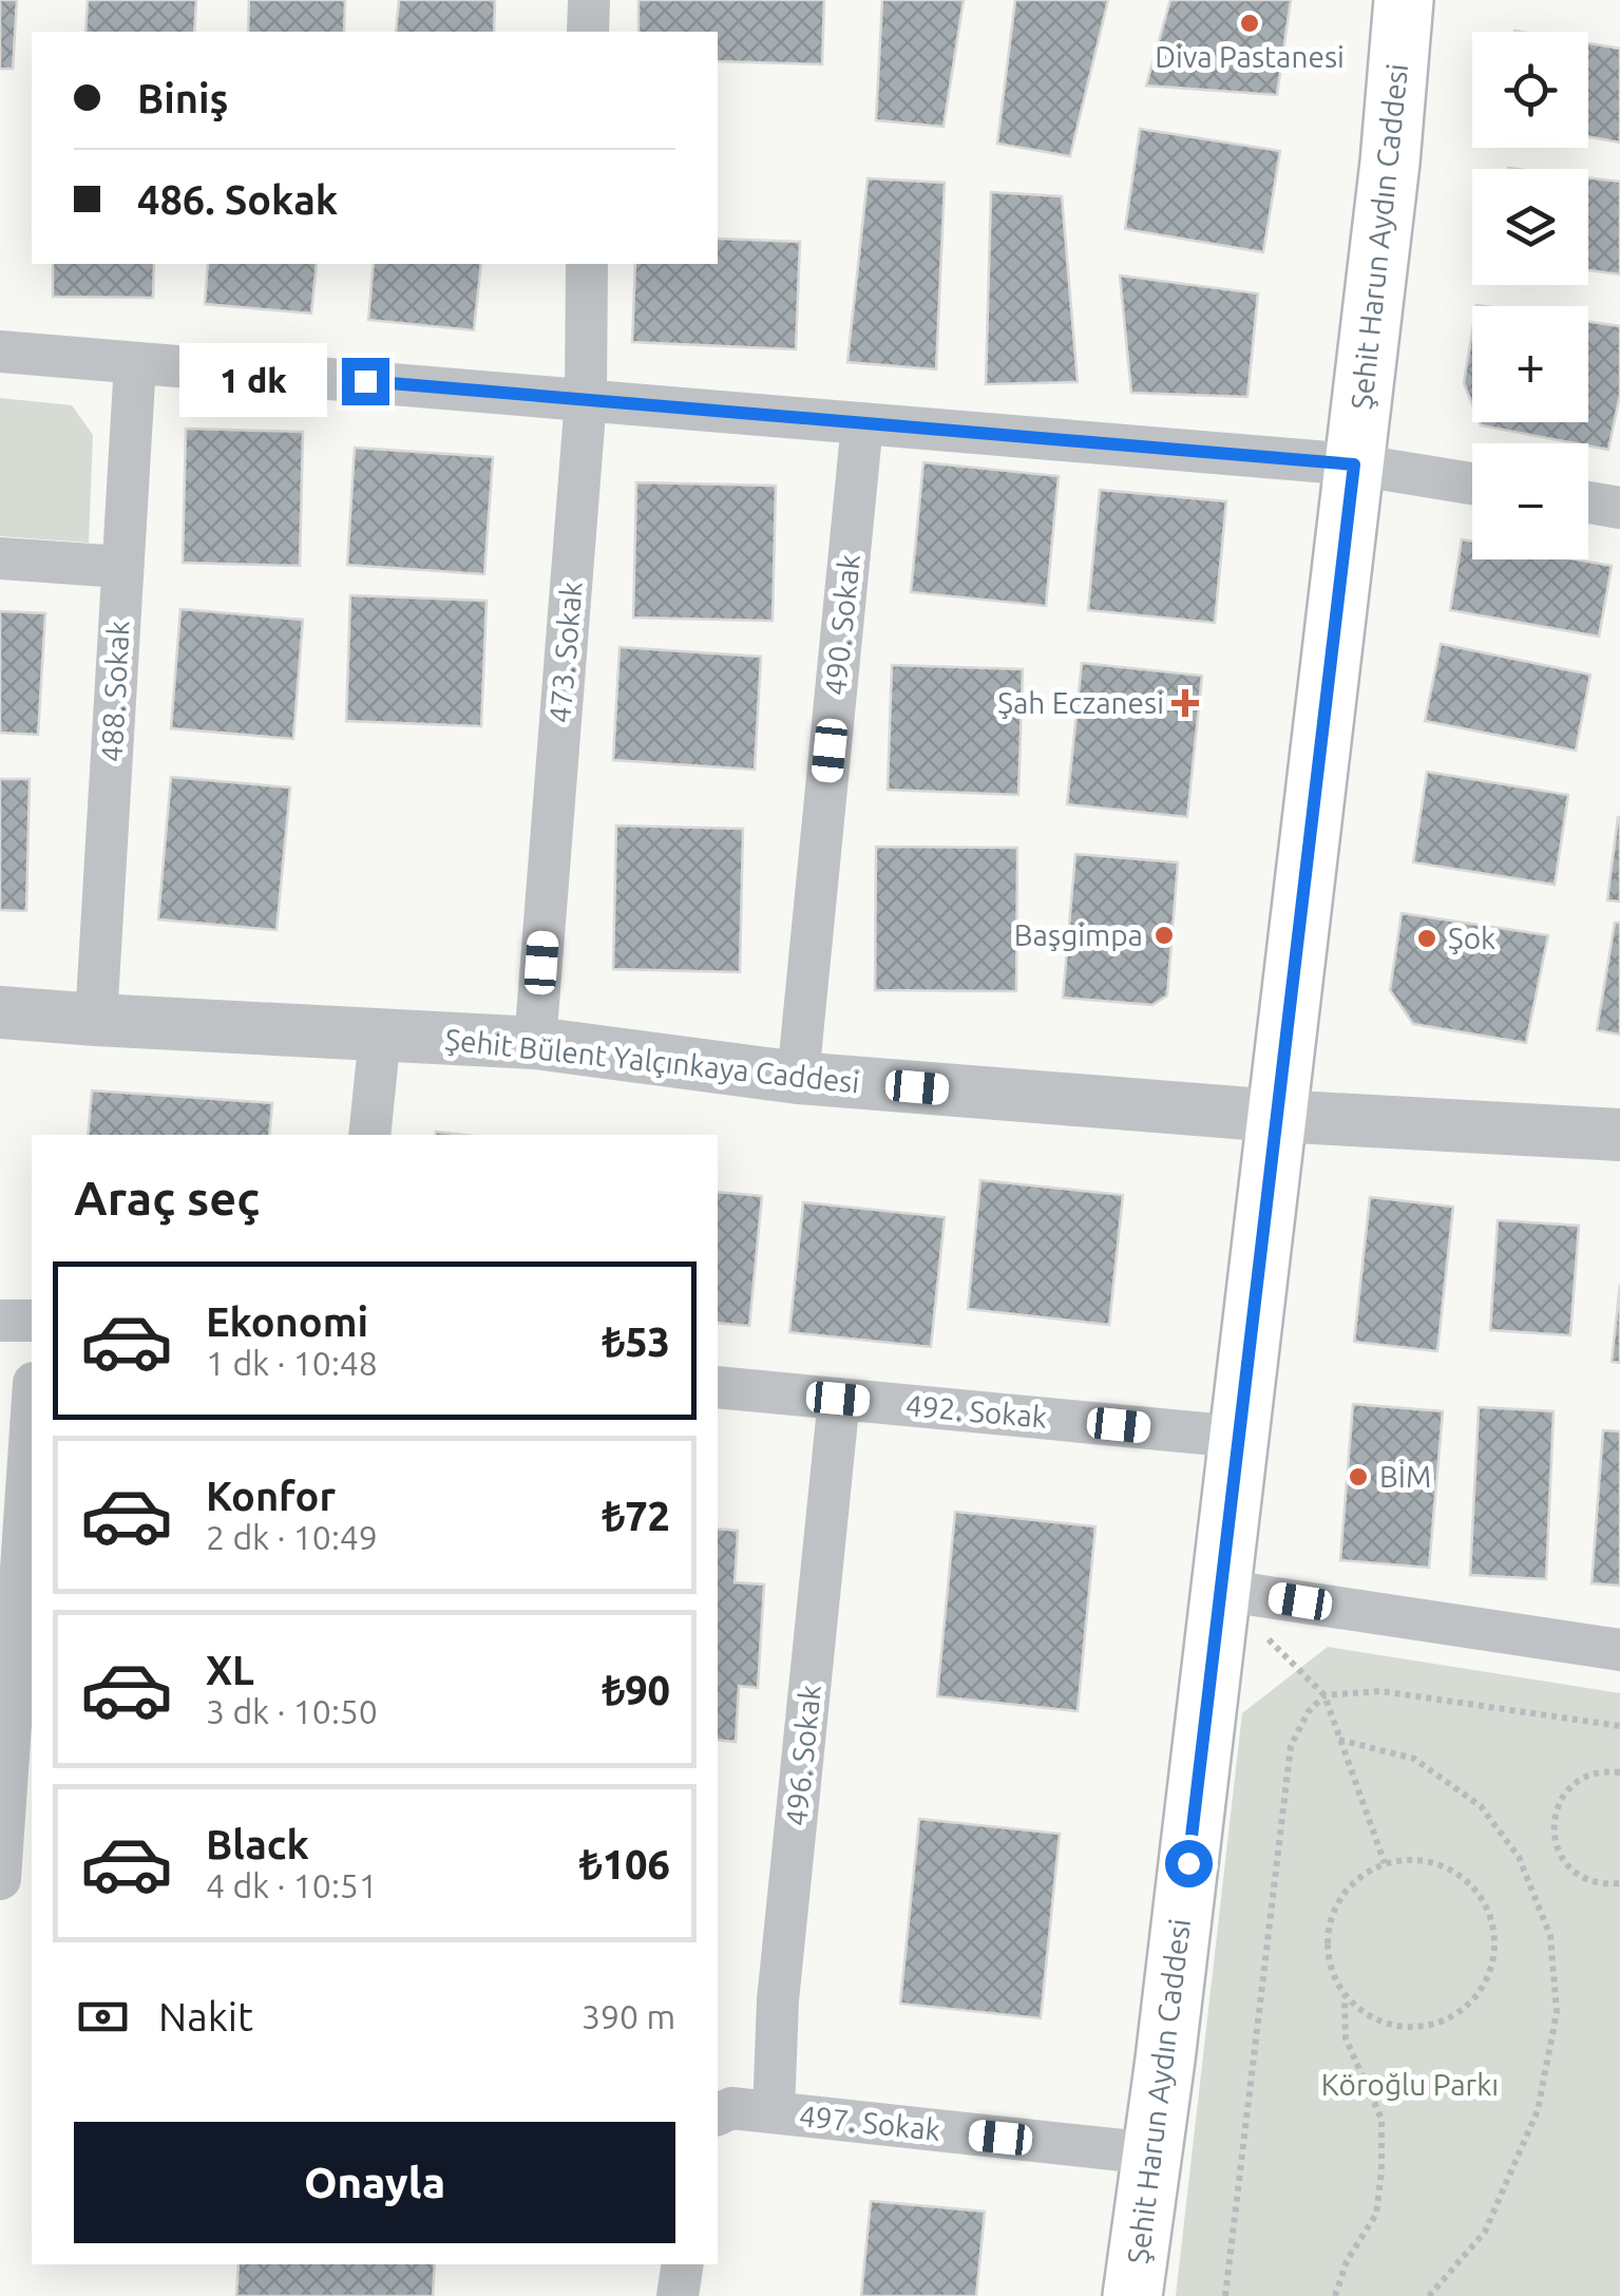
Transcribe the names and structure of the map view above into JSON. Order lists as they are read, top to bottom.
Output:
{
  "streets": {
    "main road": ["Şehit Harun Aydın Caddesi"],
    "street": [
      "490. Sokak",
      "473. Sokak",
      "488. Sokak",
      "Şehit Bülent Yalçınkaya Caddesi",
      "492. Sokak",
      "496. Sokak",
      "497. Sokak"
    ]
  },
  "crossings": [
    ["Şehit Harun Aydın Caddesi", "Şehit Bülent Yalçınkaya Caddesi"],
    ["Şehit Harun Aydın Caddesi", "492. Sokak"],
    ["Şehit Harun Aydın Caddesi", "497. Sokak"],
    ["490. Sokak", "Şehit Bülent Yalçınkaya Caddesi"],
    ["473. Sokak", "Şehit Bülent Yalçınkaya Caddesi"],
    ["488. Sokak", "Şehit Bülent Yalçınkaya Caddesi"],
    ["492. Sokak", "496. Sokak"],
    ["496. Sokak", "497. Sokak"]
  ],
  "parks": ["Köroğlu Parkı"],
  "places": {
    "other": [
      "Diva Pastanesi",
      "Başgimpa",
      "Şok",
      "BİM"
    ],
    "health": ["Şah Eczanesi"]
  },
  "page": {
    "map_buttons": ["+", "−"],
    "banner": ["Biniş", "486. Sokak"],
    "bubble": "1 dk",
    "heading": "Araç seç",
    "list": [
      {
        "name": "Ekonomi",
        "note": "1 dk · 10:48",
        "value": "₺53"
      },
      {
        "name": "Konfor",
        "note": "2 dk · 10:49",
        "value": "₺72"
      },
      {
        "name": "XL",
        "note": "3 dk · 10:50",
        "value": "₺90"
      },
      {
        "name": "Black",
        "note": "4 dk · 10:51",
        "value": "₺106"
      }
    ],
    "pay": ["Nakit", "390 m"],
    "buttons": "Onayla"
  }
}
